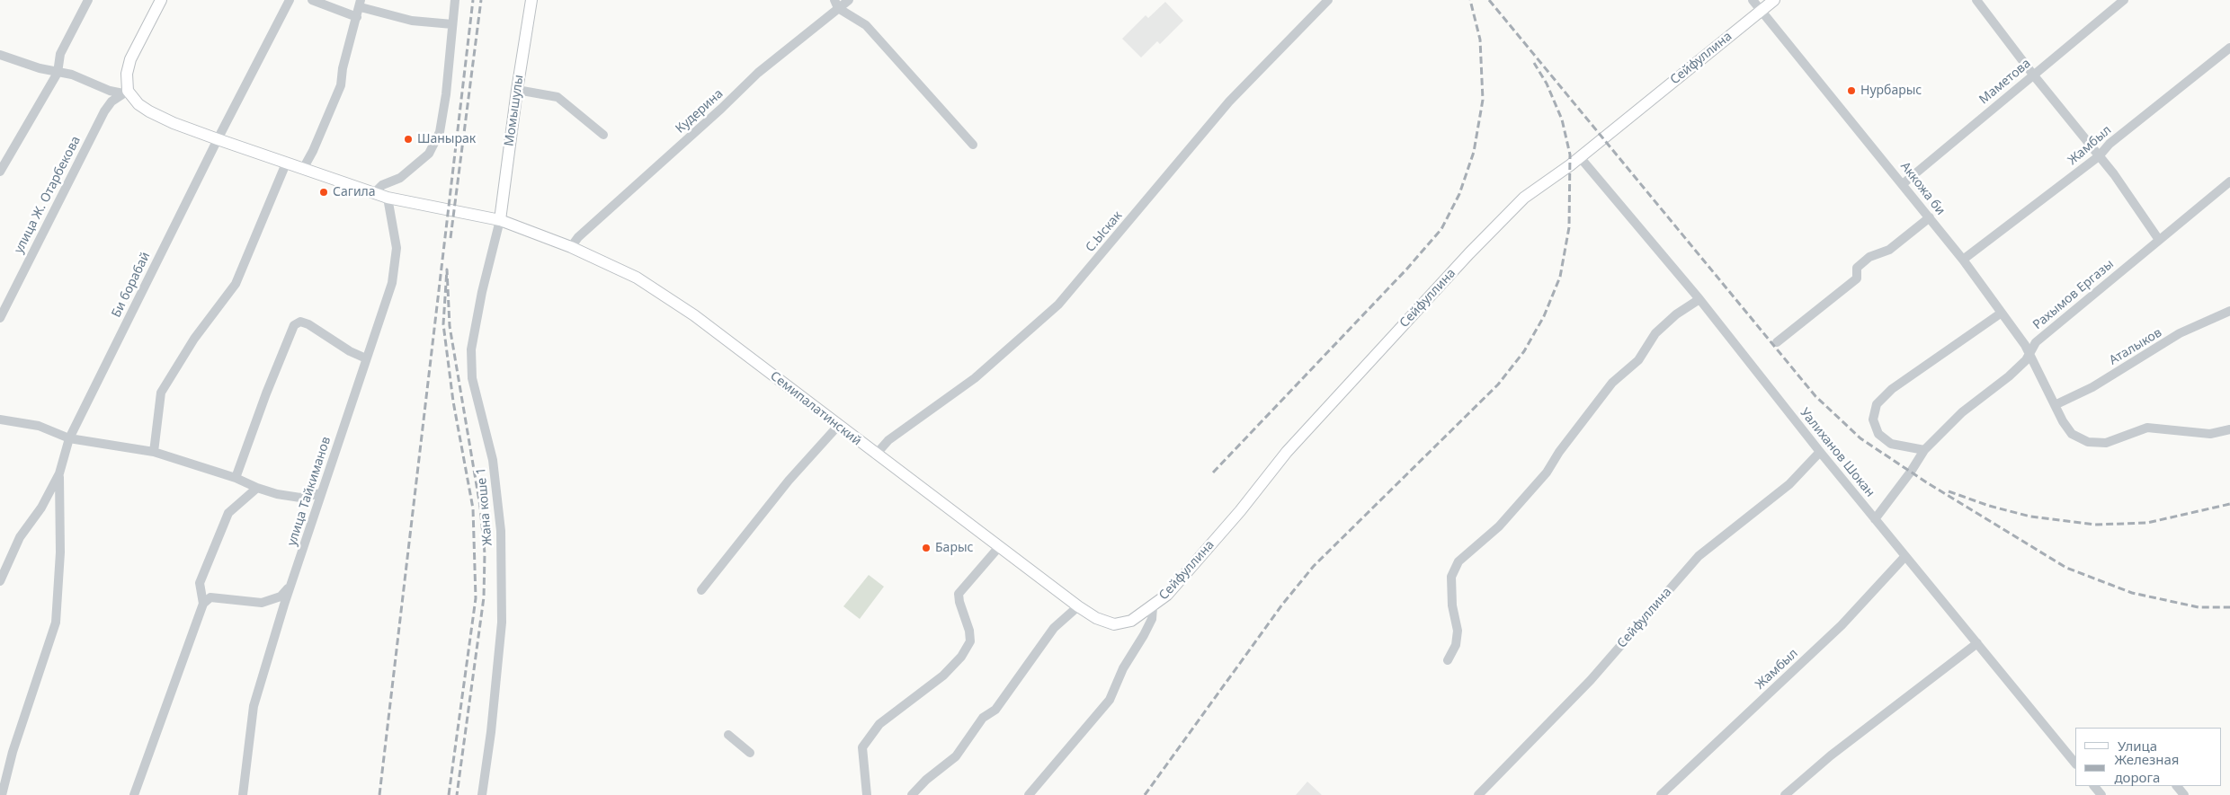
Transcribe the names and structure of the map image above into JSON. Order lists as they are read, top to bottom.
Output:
{
  "streets": {
    "main road": ["Сейфуллина", "Момышулы", "Семипалатинский"],
    "street": [
      "Маметова",
      "Кудерина",
      "Жамбыл",
      "Аккожа би",
      "улица Ж. Отарбекова",
      "С.Ыскак",
      "Би борабай",
      "Рахымов Ергазы",
      "Аталыков",
      "Уалиханов Шокан",
      "улица Тайкиманов",
      "Жана коше 1"
    ]
  },
  "crossings": [
    ["Сейфуллина", "Аккожа би"],
    ["Сейфуллина", "Семипалатинский"],
    ["Сейфуллина", "Уалиханов Шокан"],
    ["Маметова", "Аккожа би"],
    ["Момышулы", "Семипалатинский"],
    ["Момышулы", "Жана коше 1"],
    ["Кудерина", "Семипалатинский"],
    ["Жамбыл", "Аккожа би"],
    ["Жамбыл", "Уалиханов Шокан"],
    ["Аккожа би", "Рахымов Ергазы"],
    ["Аккожа би", "Аталыков"],
    ["улица Ж. Отарбекова", "Семипалатинский"],
    ["С.Ыскак", "Семипалатинский"],
    ["Би борабай", "Семипалатинский"],
    ["Рахымов Ергазы", "Уалиханов Шокан"],
    ["Семипалатинский", "улица Тайкиманов"],
    ["Семипалатинский", "Жана коше 1"]
  ],
  "places": [
    "Нурбарыс",
    "Шанырак",
    "Сагила",
    "Барыс"
  ],
  "legend": ["Улица", "Железная дорога"]
}
